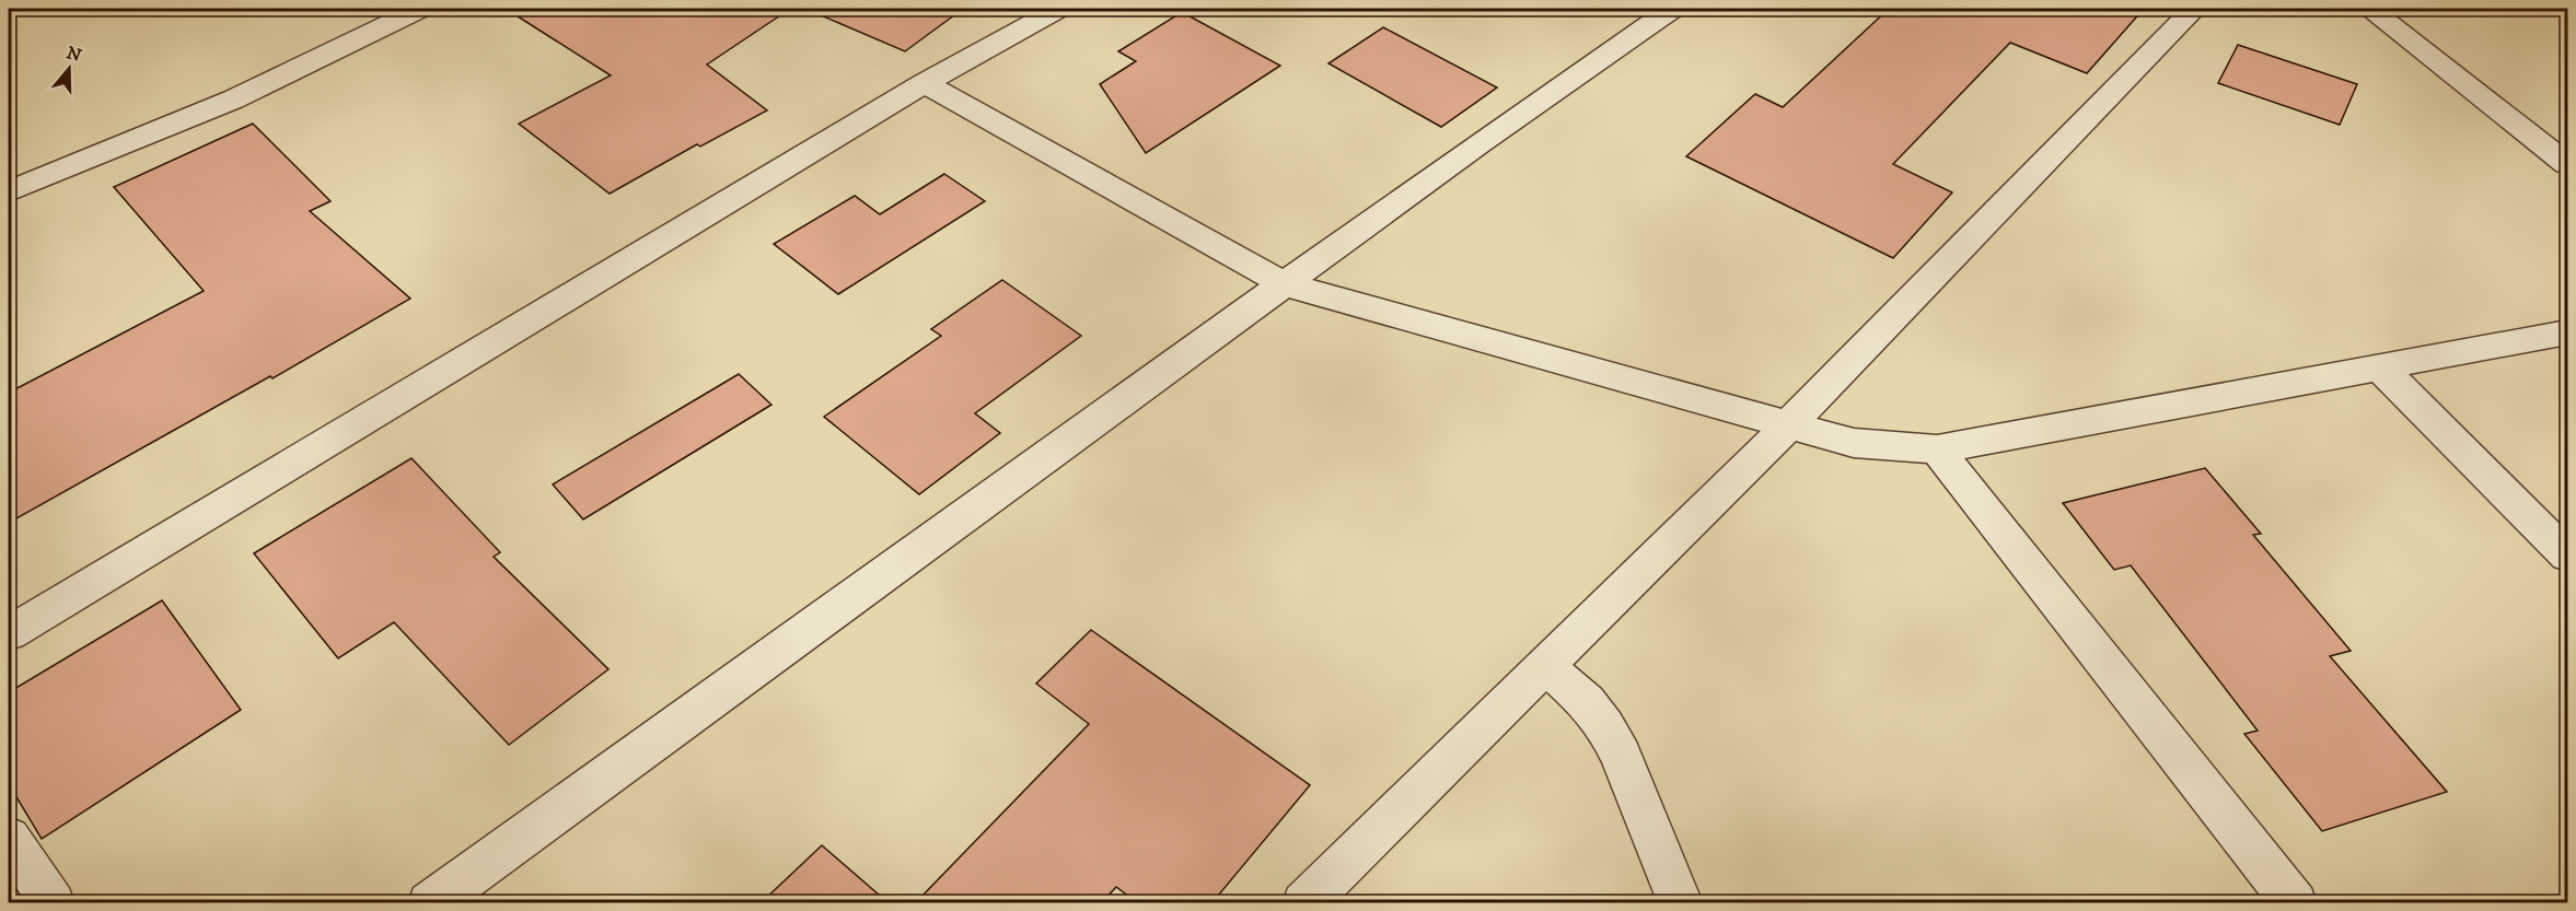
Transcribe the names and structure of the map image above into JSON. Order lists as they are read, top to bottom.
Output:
{
  "north": "top"
}
